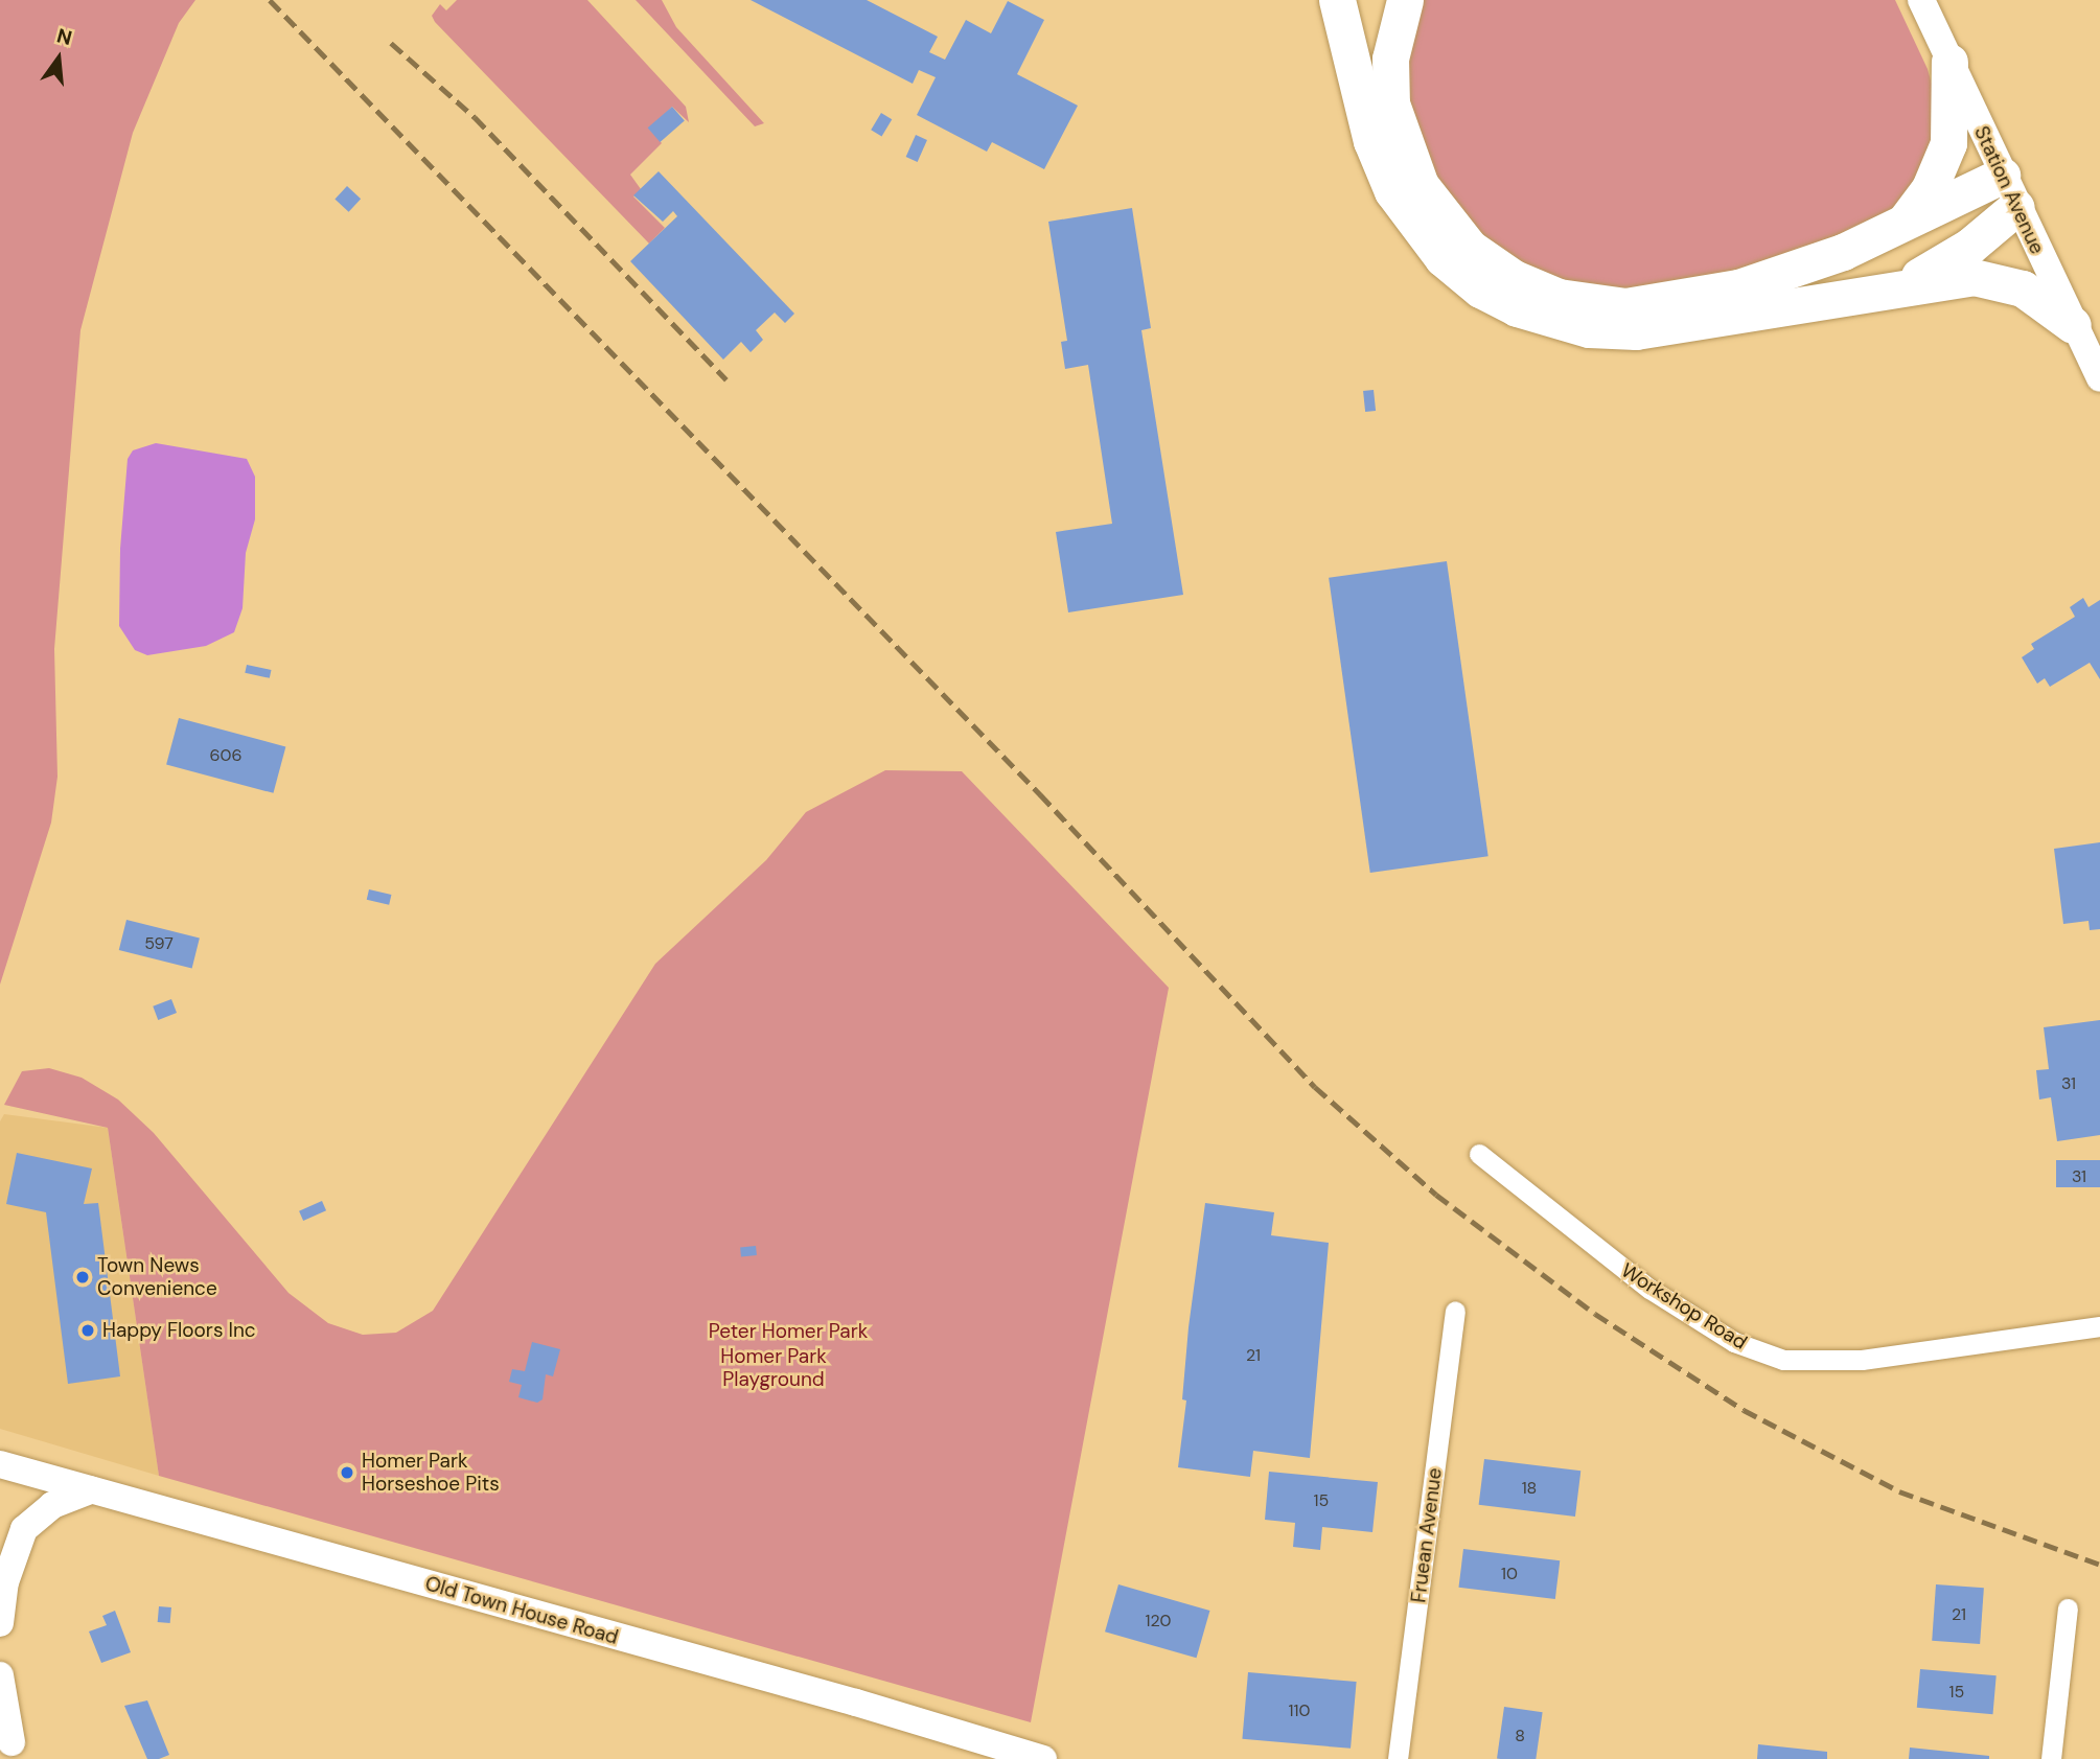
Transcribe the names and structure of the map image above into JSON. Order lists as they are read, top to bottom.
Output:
{
  "streets": {
    "main road": ["Station Avenue", "Old Town House Road"],
    "street": ["Workshop Road", "Fruean Avenue"]
  },
  "parks": ["Peter Homer Park", "Homer Park Playground"],
  "places": ["Town News Convenience", "Happy Floors Inc", "Homer Park Horseshoe Pits"],
  "house_numbers": [
    "606",
    "597",
    "31",
    "31",
    "21",
    "18",
    "15",
    "10",
    "21",
    "120",
    "15",
    "110",
    "8"
  ],
  "north": "top"
}
